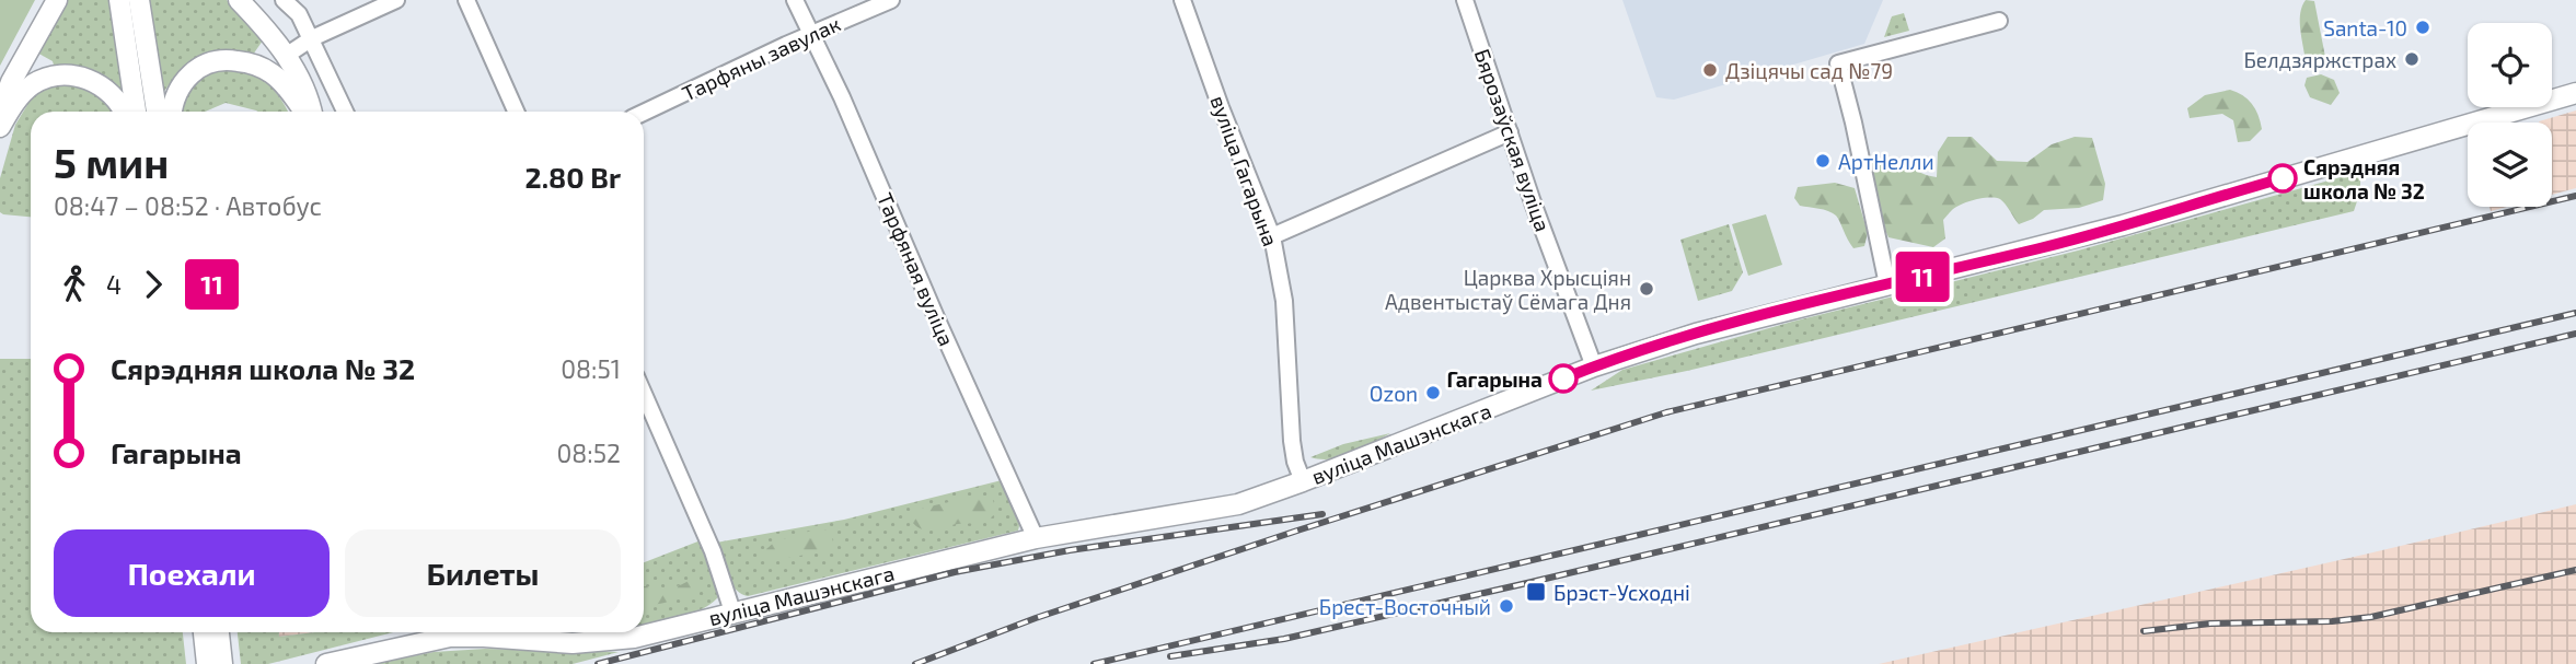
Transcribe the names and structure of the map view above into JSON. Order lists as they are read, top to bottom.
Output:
{
  "streets": {
    "main road": ["вуліца Машэнскага"],
    "street": [
      "Тарфяны завулак",
      "Бярозаўская вуліца",
      "вуліца Гагарына",
      "Тарфяная вуліца"
    ]
  },
  "crossings": [
    ["Тарфяны завулак", "Тарфяная вуліца"],
    ["Бярозаўская вуліца", "вуліца Машэнскага"],
    ["вуліца Гагарына", "вуліца Машэнскага"],
    ["Тарфяная вуліца", "вуліца Машэнскага"]
  ],
  "places": {
    "other": [
      "Santa-10",
      "Белдзяржстрах",
      "Дзіцячы сад №79",
      "АртНелли",
      "Сярэдняя школа № 32",
      "Царква Хрысціян Адвентыстаў Сёмага Дня",
      "Гагарына",
      "Ozon",
      "Брест-Восточный"
    ],
    "transit": ["Брэст-Усходні"]
  },
  "lines": ["bus line 11"],
  "page": {
    "on_map": "11",
    "heading": ["5 мин", "08:47 – 08:52 · Автобус", "2.80 Br"],
    "legs": ["4", "11"],
    "list": [
      {
        "name": "Сярэдняя школа № 32",
        "value": "08:51"
      },
      {
        "name": "Гагарына",
        "value": "08:52"
      }
    ],
    "buttons": ["Поехали", "Билеты"]
  }
}
